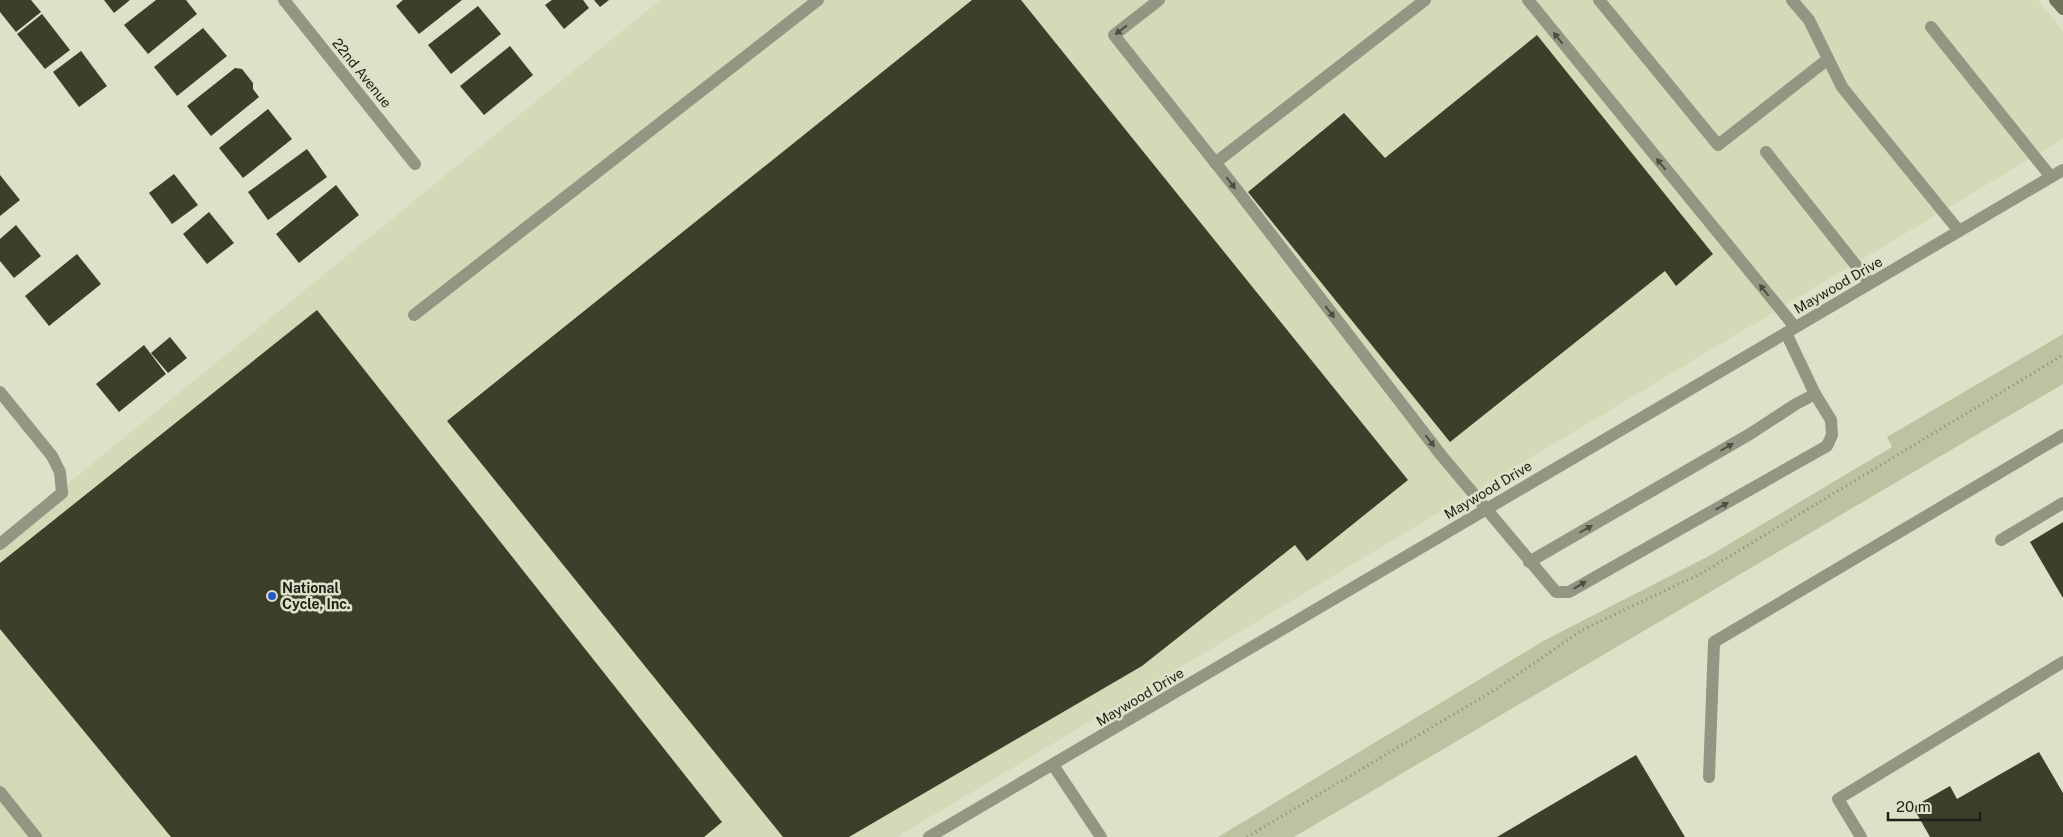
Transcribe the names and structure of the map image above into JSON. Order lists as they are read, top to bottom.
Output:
{
  "streets": {
    "street": ["22nd Avenue", "Maywood Drive"]
  },
  "places": ["National Cycle, Inc."],
  "scale_bar": "20 m"
}
